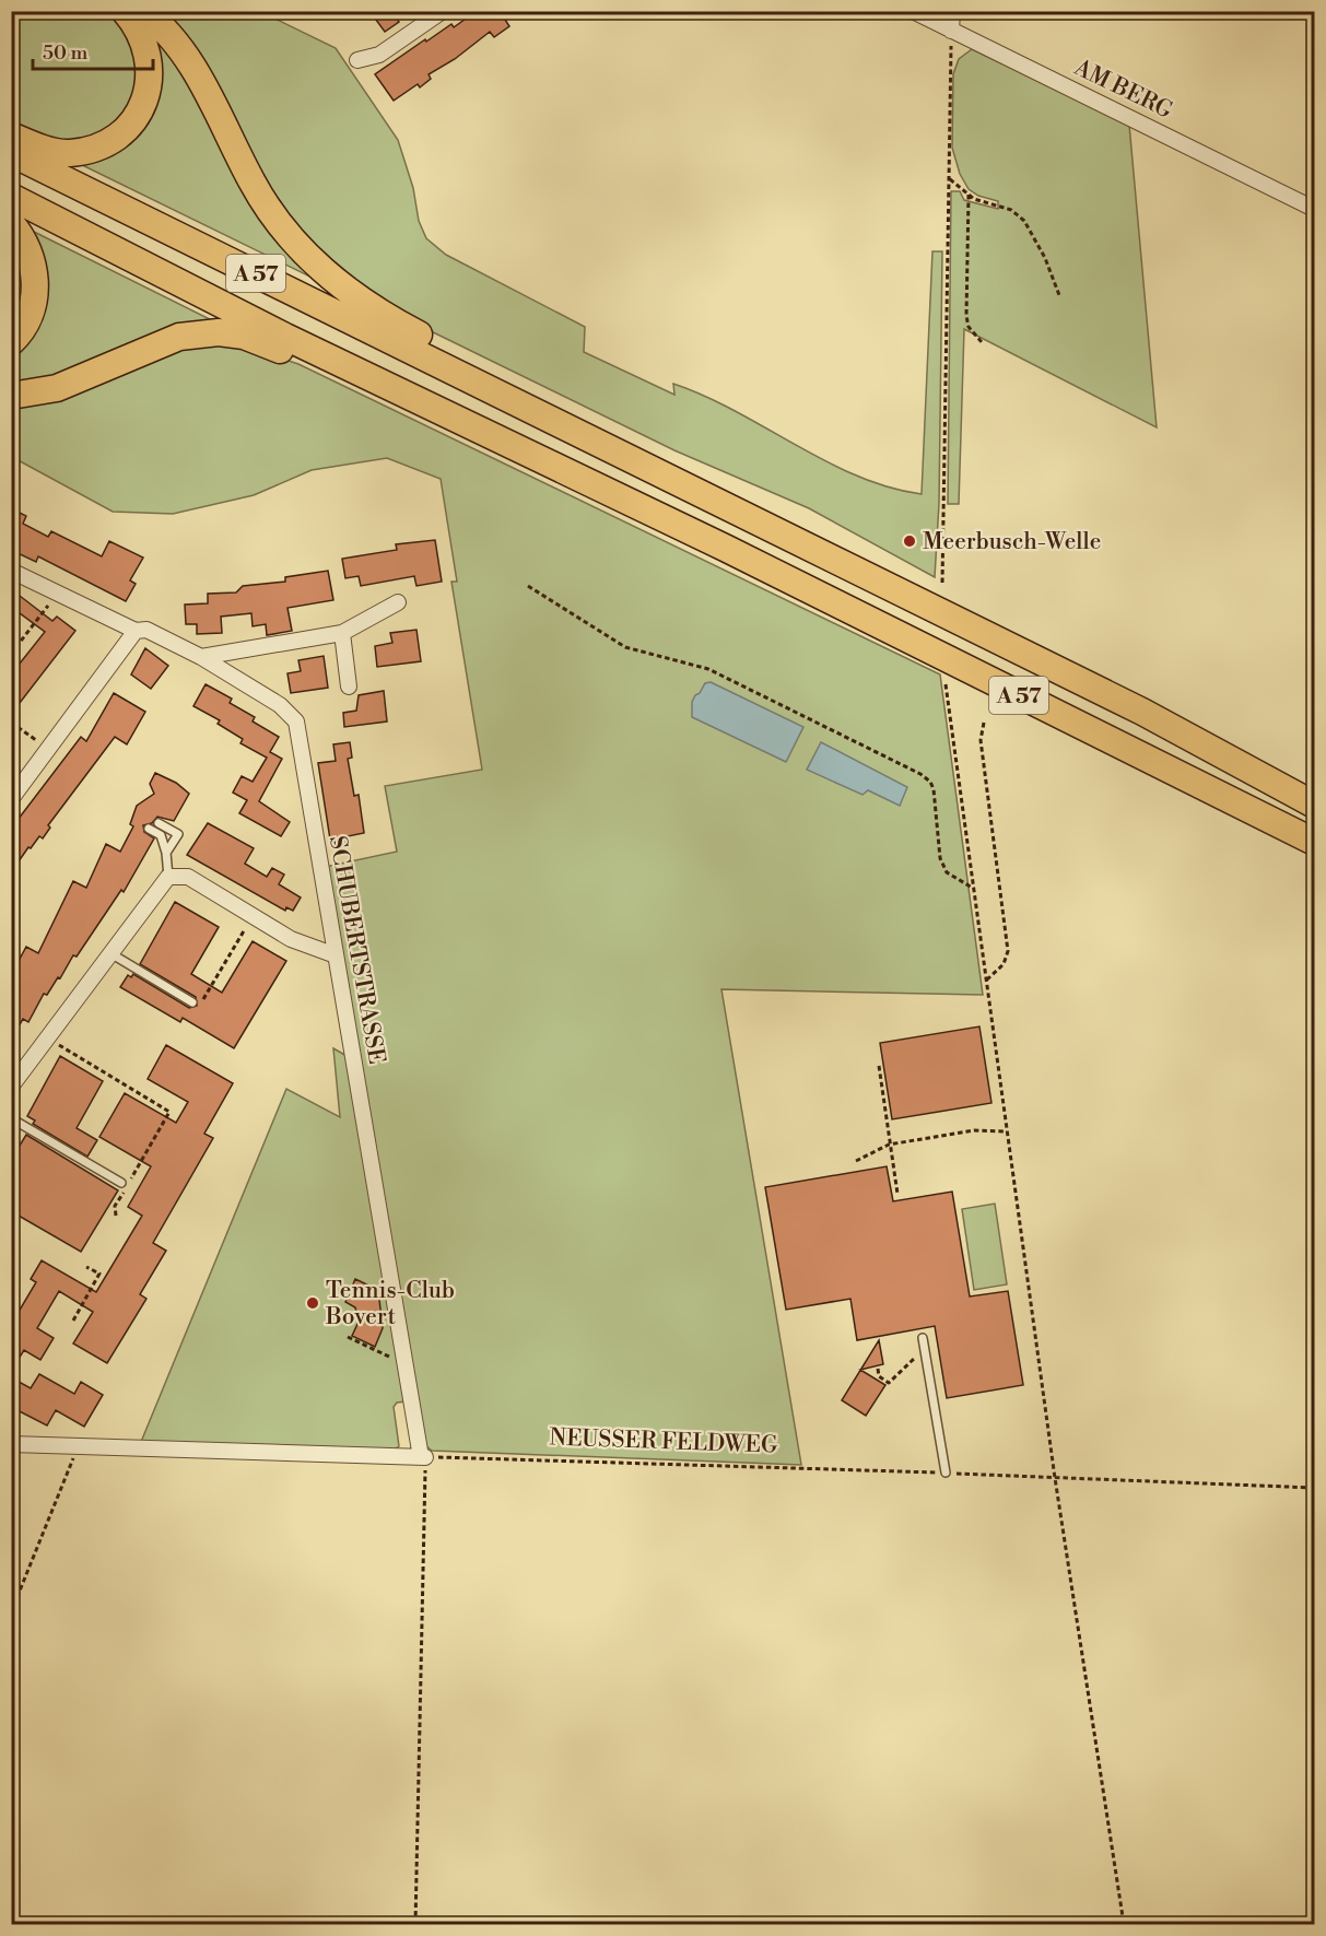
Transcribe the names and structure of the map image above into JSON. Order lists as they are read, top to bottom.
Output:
{
  "streets": {
    "highway": ["A 57"],
    "street": ["AM BERG", "SCHUBERTSTRASSE"],
    "path": ["NEUSSER FELDWEG"]
  },
  "crossings": [
    ["SCHUBERTSTRASSE", "NEUSSER FELDWEG"]
  ],
  "places": ["Meerbusch-Welle", "Tennis-Club Bovert"],
  "scale_bar": "50 m"
}
